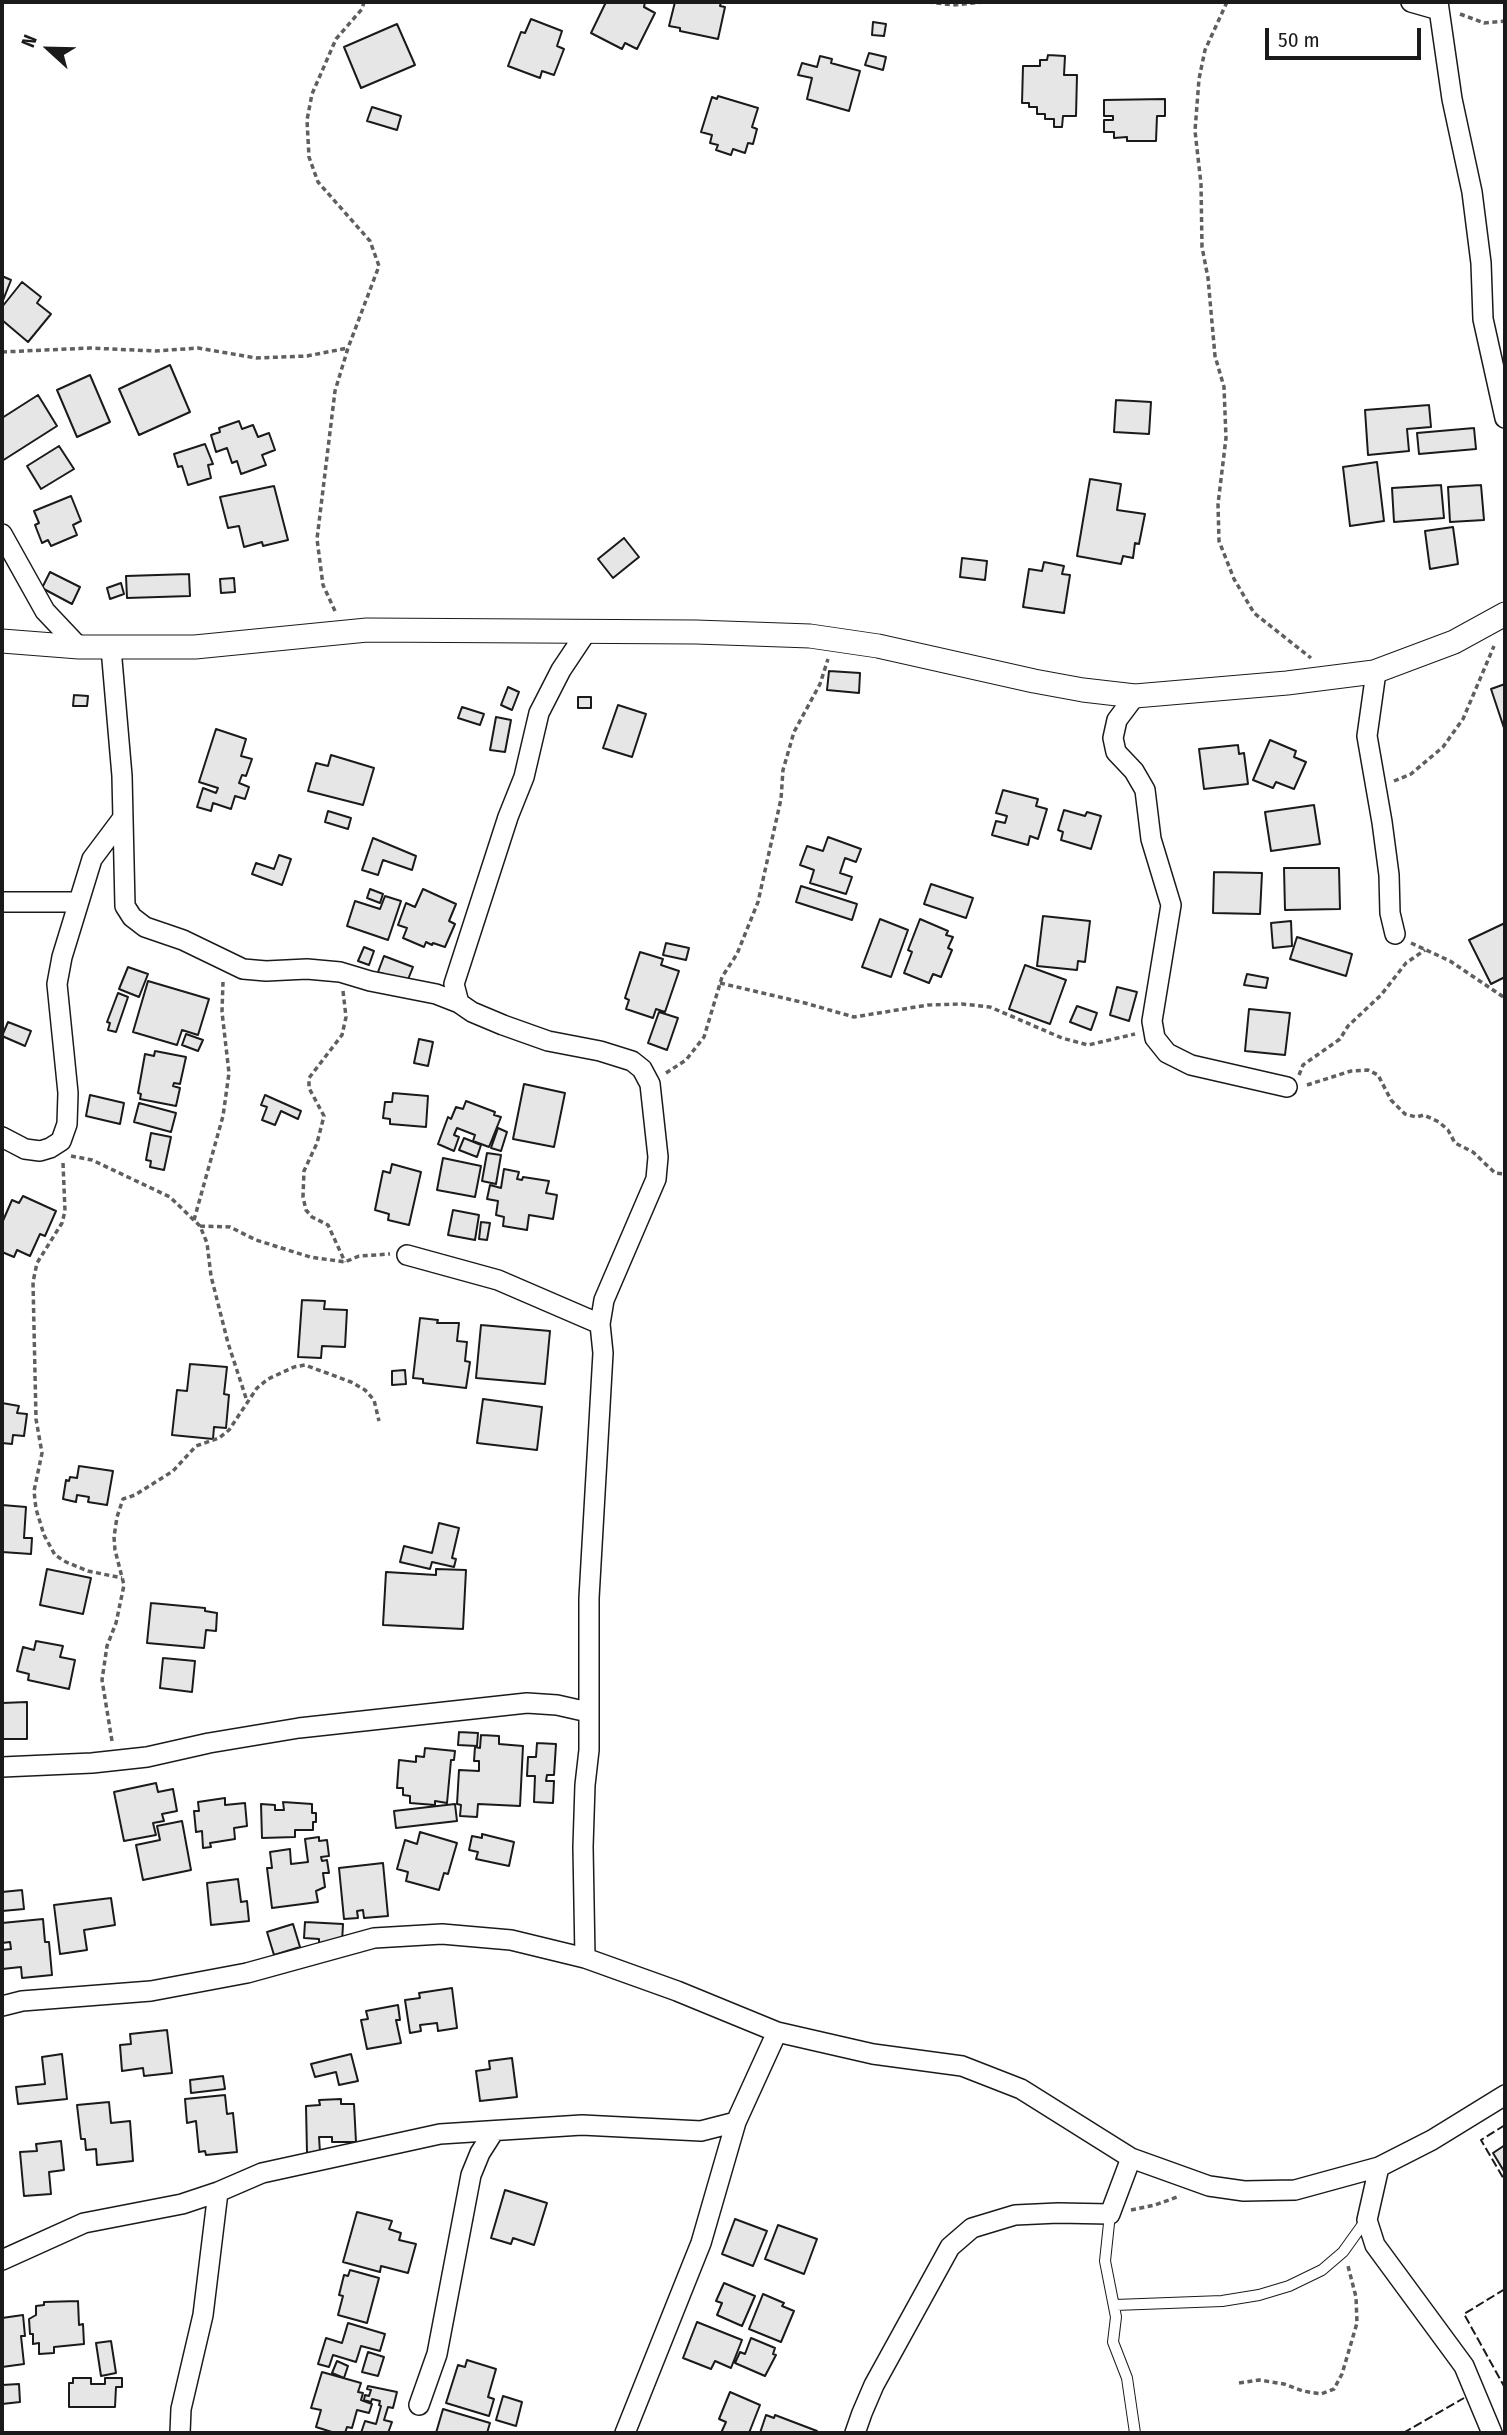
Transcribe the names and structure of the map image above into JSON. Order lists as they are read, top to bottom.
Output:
{
  "scale_bar": "50 m",
  "north": "left"
}
